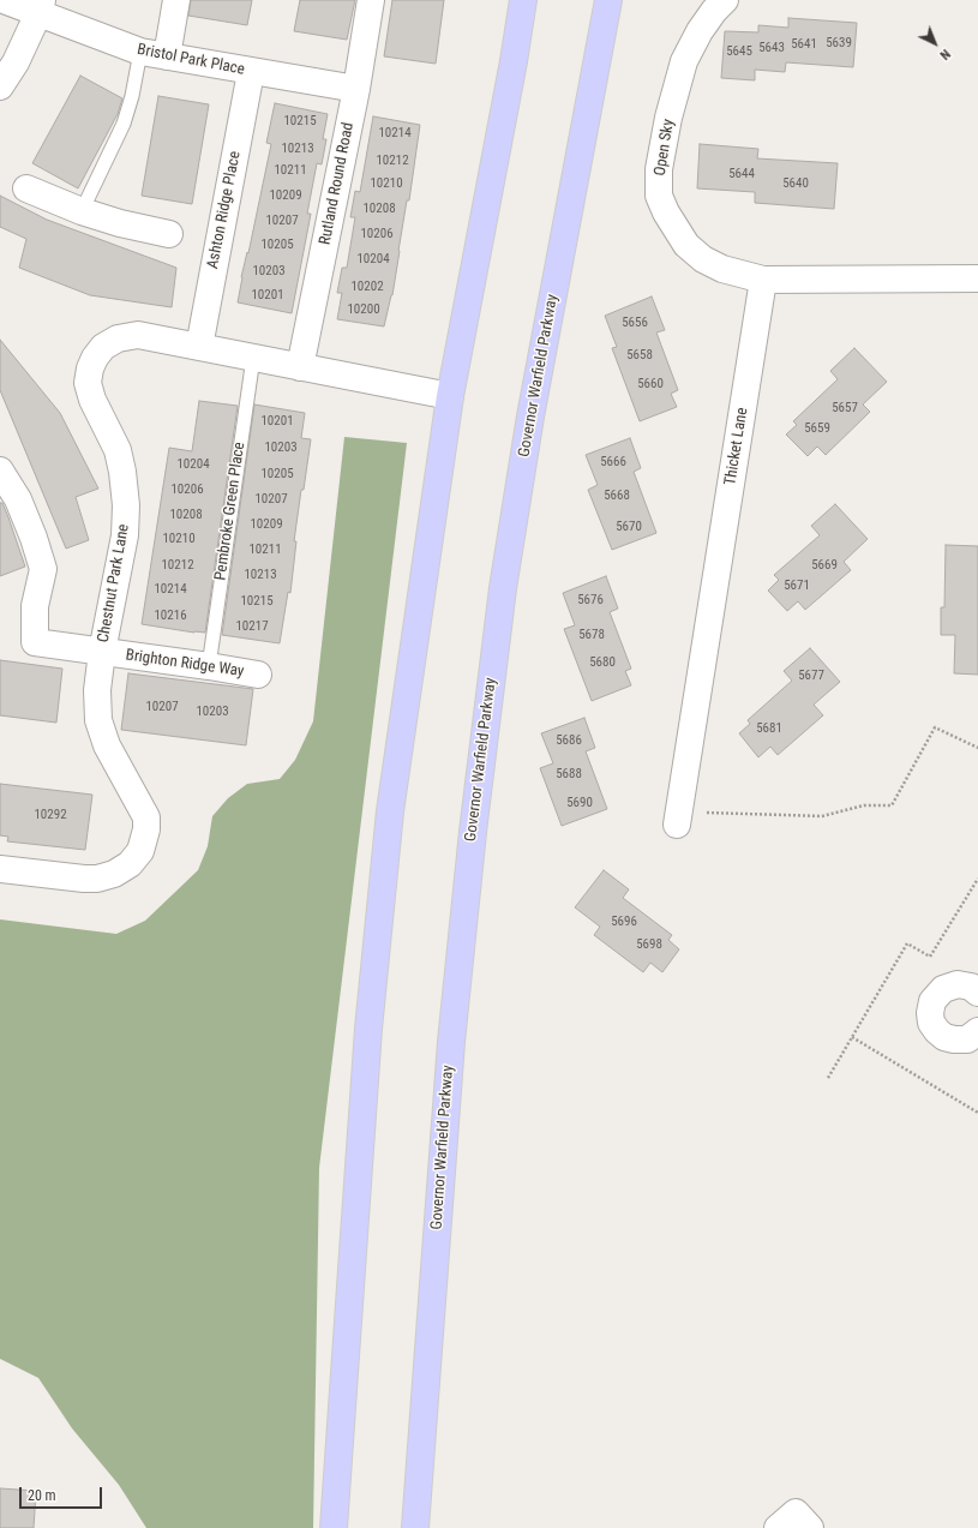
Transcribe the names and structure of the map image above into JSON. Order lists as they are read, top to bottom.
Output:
{
  "streets": {
    "main road": ["Governor Warfield Parkway"],
    "street": [
      "Bristol Park Place",
      "Open Sky",
      "Rutland Round Road",
      "Ashton Ridge Place",
      "Thicket Lane",
      "Chestnut Park Lane",
      "Brighton Ridge Way"
    ],
    "lane": ["Pembroke Green Place"]
  },
  "crossings": [
    ["Bristol Park Place", "Rutland Round Road"],
    ["Bristol Park Place", "Ashton Ridge Place"],
    ["Open Sky", "Thicket Lane"],
    ["Rutland Round Road", "Chestnut Park Lane"],
    ["Ashton Ridge Place", "Chestnut Park Lane"],
    ["Pembroke Green Place", "Chestnut Park Lane"],
    ["Pembroke Green Place", "Brighton Ridge Way"],
    ["Chestnut Park Lane", "Brighton Ridge Way"]
  ],
  "house_numbers": [
    "5639",
    "5641",
    "5643",
    "5645",
    "10215",
    "10214",
    "10213",
    "10212",
    "10211",
    "5644",
    "10210",
    "5640",
    "10209",
    "10208",
    "10207",
    "10206",
    "10205",
    "10204",
    "10203",
    "10202",
    "10201",
    "10200",
    "5656",
    "5658",
    "5660",
    "5657",
    "10201",
    "5659",
    "10203",
    "5666",
    "10204",
    "10205",
    "10206",
    "5668",
    "10207",
    "10208",
    "10209",
    "5670",
    "10210",
    "10211",
    "10212",
    "5669",
    "10213",
    "5671",
    "10214",
    "5676",
    "10215",
    "10216",
    "10217",
    "5678",
    "5680",
    "5677",
    "10207",
    "10203",
    "5681",
    "5686",
    "5688",
    "5690",
    "10292",
    "5696",
    "5698"
  ],
  "scale_bar": "20 m",
  "north": "bottom right"
}
